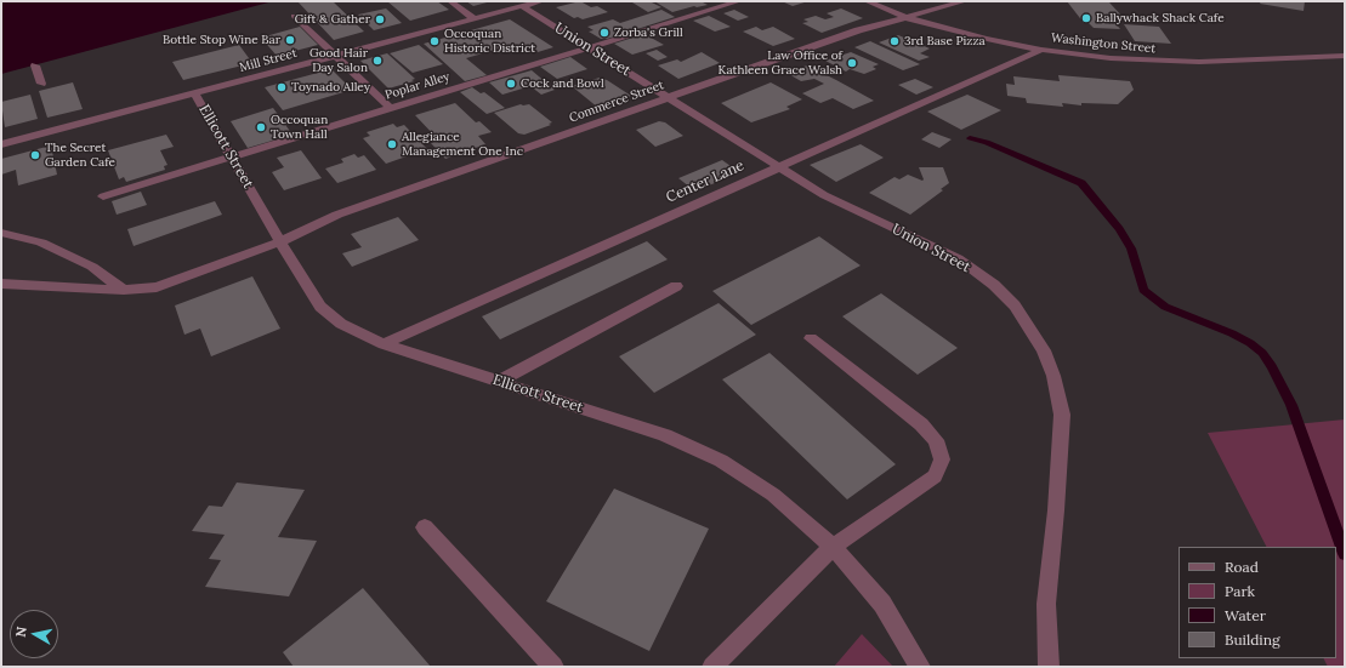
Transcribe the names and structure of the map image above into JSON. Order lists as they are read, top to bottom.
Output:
{
  "streets": {
    "street": [
      "Washington Street",
      "Union Street",
      "Mill Street",
      "Poplar Alley",
      "Commerce Street",
      "Ellicott Street",
      "Center Lane"
    ]
  },
  "crossings": [
    ["Washington Street", "Commerce Street"],
    ["Washington Street", "Center Lane"],
    ["Union Street", "Mill Street"],
    ["Union Street", "Poplar Alley"],
    ["Union Street", "Commerce Street"],
    ["Union Street", "Center Lane"],
    ["Mill Street", "Ellicott Street"],
    ["Poplar Alley", "Ellicott Street"],
    ["Commerce Street", "Ellicott Street"],
    ["Ellicott Street", "Center Lane"]
  ],
  "places": [
    "Ballywhack Shack Cafe",
    "Gift & Gather",
    "Zorba's Grill",
    "Bottle Stop Wine Bar",
    "Occoquan Historic District",
    "3rd Base Pizza",
    "Good Hair Day Salon",
    "Law Office of Kathleen Grace Walsh",
    "Cock and Bowl",
    "Toynado Alley",
    "Occoquan Town Hall",
    "Allegiance Management One Inc",
    "The Secret Garden Cafe"
  ],
  "legend": [
    "Road",
    "Park",
    "Water",
    "Building"
  ],
  "north": "left"
}
